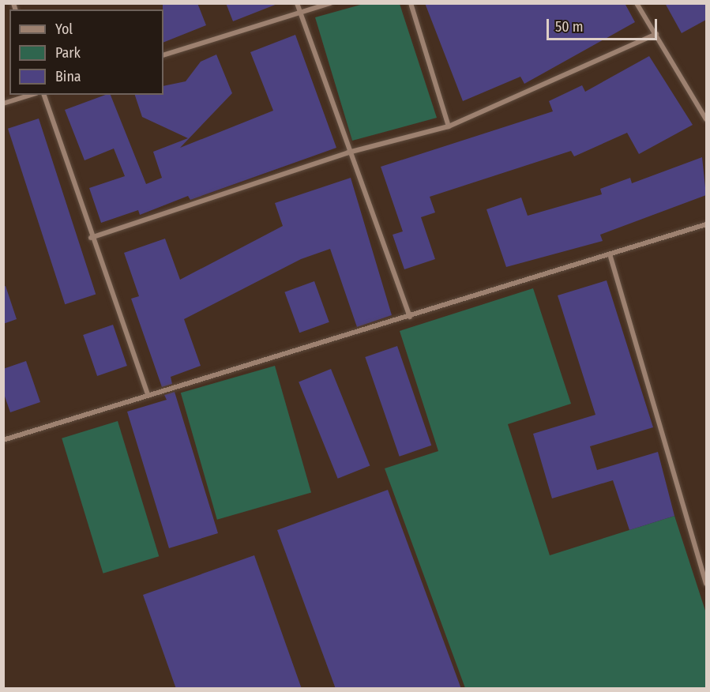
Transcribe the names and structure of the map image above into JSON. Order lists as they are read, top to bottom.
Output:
{
  "legend": ["Yol", "Park", "Bina"],
  "scale_bar": "50 m"
}
